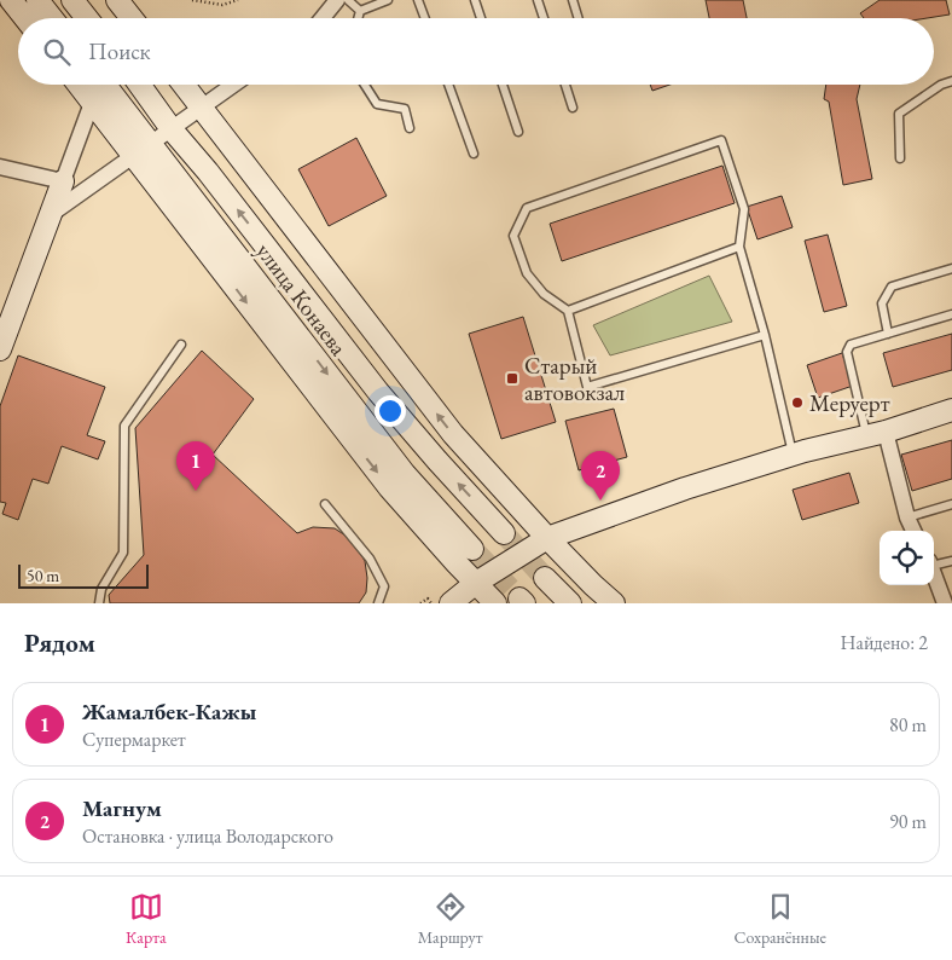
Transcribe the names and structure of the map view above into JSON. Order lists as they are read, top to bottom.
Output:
{
  "streets": {
    "main road": ["улица Конаева"]
  },
  "places": {
    "transit": ["Старый автовокзал"],
    "other": ["Меруерт"]
  },
  "scale_bar": "50 m",
  "page": {
    "search": "Поиск",
    "pins": ["1", "2"],
    "scale": "50 m",
    "heading": ["Рядом", "Найдено: 2"],
    "list": [
      {
        "mark": "1",
        "name": "Жамалбек-Кажы",
        "note": "Супермаркет",
        "value": "80 m"
      },
      {
        "mark": "2",
        "name": "Магнум",
        "note": "Остановка · улица Володарского",
        "value": "90 m"
      }
    ],
    "nav": ["Карта", "Маршрут", "Сохранённые"]
  }
}
